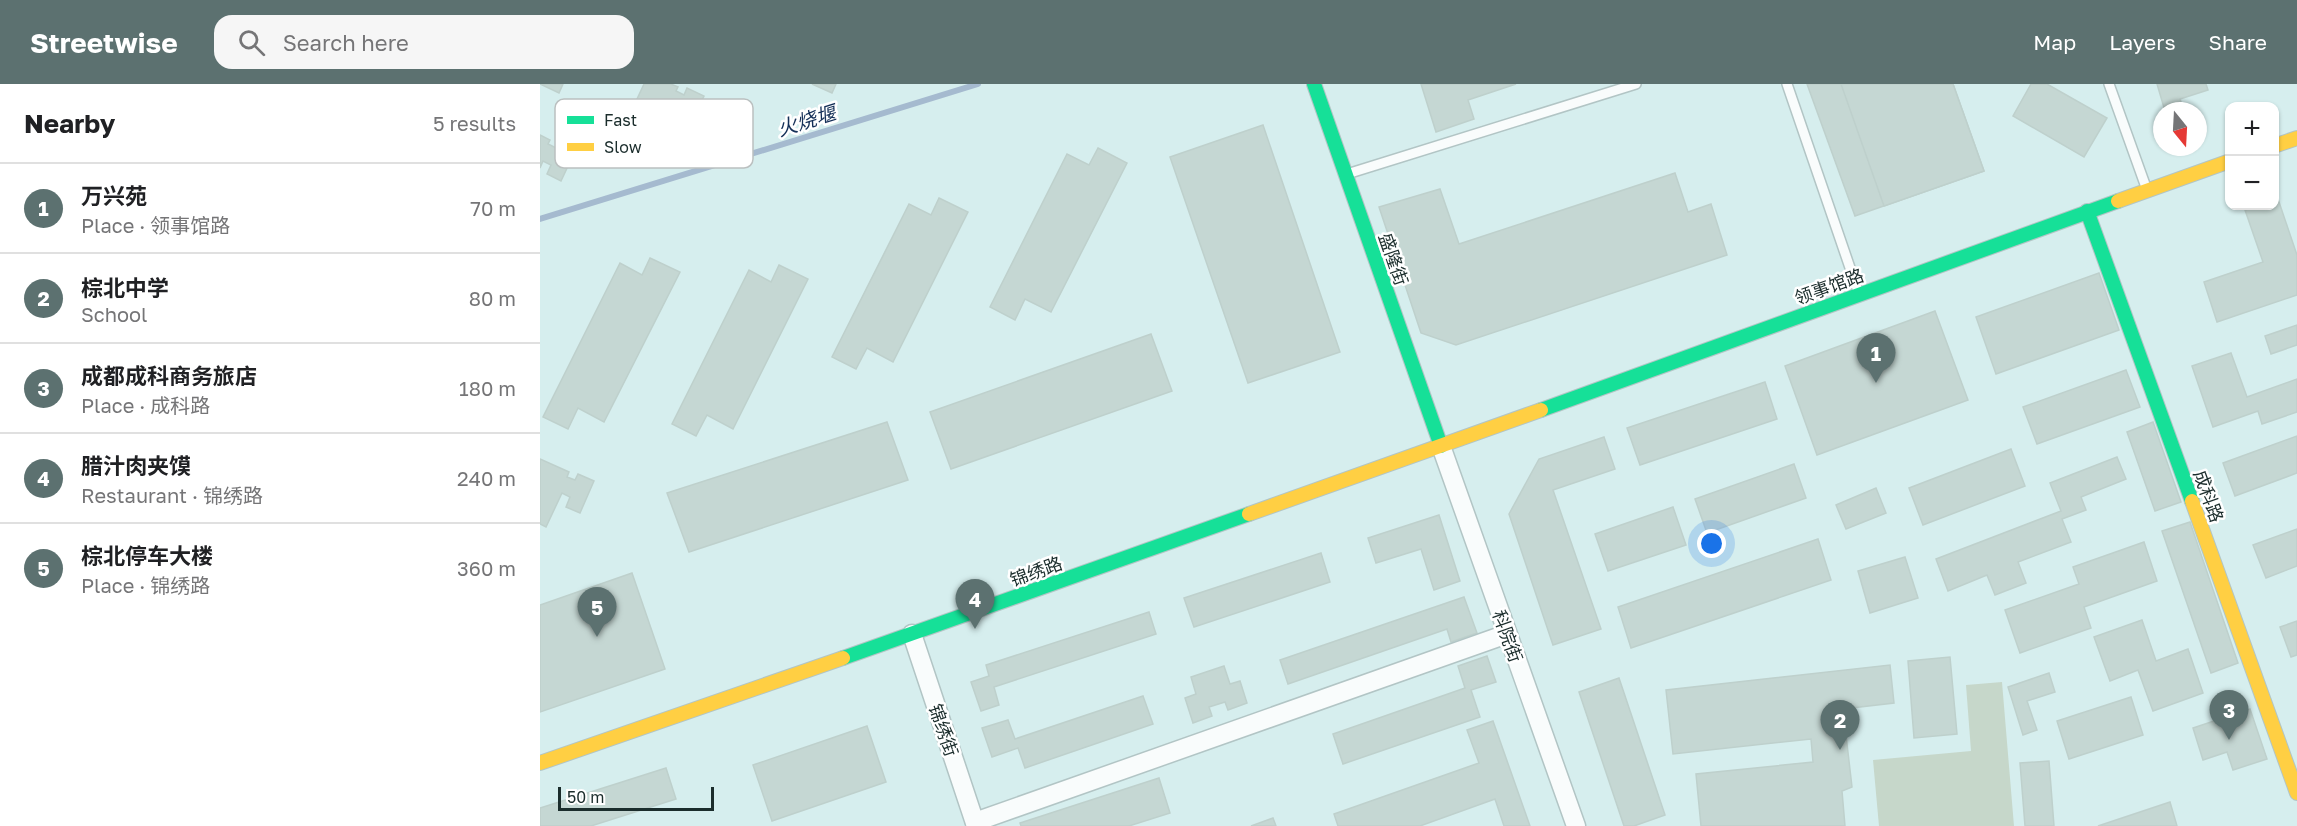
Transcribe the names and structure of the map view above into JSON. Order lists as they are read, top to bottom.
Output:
{
  "streets": {
    "main road": [
      "盛隆街",
      "领事馆路",
      "成科路",
      "锦绣路"
    ],
    "street": ["科院街", "锦绣街"]
  },
  "crossings": [
    ["盛隆街", "领事馆路"],
    ["盛隆街", "锦绣路"],
    ["盛隆街", "科院街"],
    ["领事馆路", "成科路"],
    ["领事馆路", "锦绣路"],
    ["领事馆路", "科院街"],
    ["锦绣路", "科院街"],
    ["锦绣路", "锦绣街"]
  ],
  "water": ["火烧堰"],
  "legend": ["Fast", "Slow"],
  "scale_bar": "50 m",
  "north": "bottom",
  "page": {
    "header": "Streetwise",
    "search": "Search here",
    "nav": ["Map", "Layers", "Share"],
    "heading": ["Nearby", "5 results"],
    "map_buttons": ["+", "−"],
    "list": [
      {
        "mark": "1",
        "name": "万兴苑",
        "note": "Place · 领事馆路",
        "value": "70 m"
      },
      {
        "mark": "2",
        "name": "棕北中学",
        "note": "School",
        "value": "80 m"
      },
      {
        "mark": "3",
        "name": "成都成科商务旅店",
        "note": "Place · 成科路",
        "value": "180 m"
      },
      {
        "mark": "4",
        "name": "腊汁肉夹馍",
        "note": "Restaurant · 锦绣路",
        "value": "240 m"
      },
      {
        "mark": "5",
        "name": "棕北停车大楼",
        "note": "Place · 锦绣路",
        "value": "360 m"
      }
    ],
    "pins": [
      "1",
      "4",
      "5",
      "3",
      "2"
    ],
    "scale": "50 m"
  }
}
